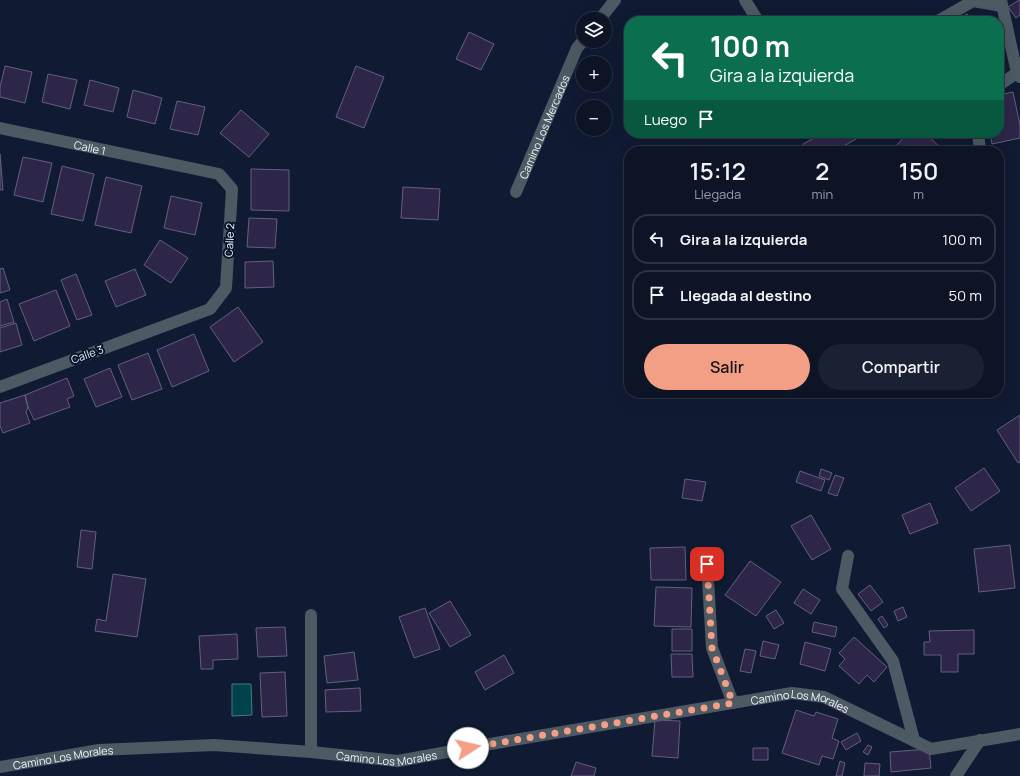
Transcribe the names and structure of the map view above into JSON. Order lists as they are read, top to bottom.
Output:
{
  "streets": {
    "street": [
      "Camino Los Mercados",
      "Calle 1",
      "Calle 2",
      "Calle 3",
      "Camino Los Morales"
    ]
  },
  "crossings": [
    ["Calle 1", "Calle 2"],
    ["Calle 2", "Calle 3"]
  ],
  "page": {
    "map_buttons": ["+", "−"],
    "turn": ["100 m", "Gira a la izquierda"],
    "then": "Luego",
    "eta": [
      "15:12",
      "Llegada",
      "2",
      "min",
      "150",
      "m"
    ],
    "list": [
      {
        "name": "Gira a la izquierda",
        "value": "100 m"
      },
      {
        "name": "Llegada al destino",
        "value": "50 m"
      }
    ],
    "buttons": ["Salir", "Compartir"]
  }
}
